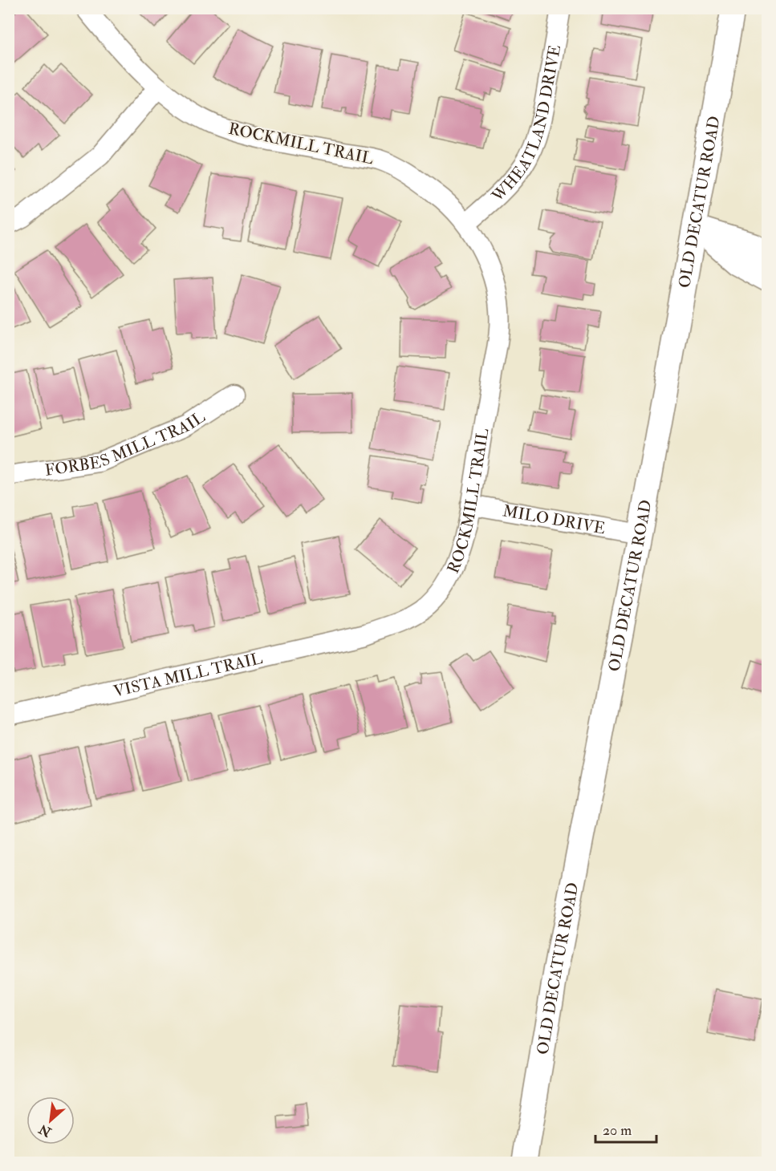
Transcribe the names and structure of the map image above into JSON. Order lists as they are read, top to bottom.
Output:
{
  "streets": {
    "street": [
      "WHEATLAND DRIVE",
      "ROCKMILL TRAIL",
      "OLD DECATUR ROAD",
      "FORBES MILL TRAIL",
      "MILO DRIVE",
      "VISTA MILL TRAIL"
    ]
  },
  "crossings": [
    ["WHEATLAND DRIVE", "ROCKMILL TRAIL"],
    ["ROCKMILL TRAIL", "MILO DRIVE"],
    ["ROCKMILL TRAIL", "VISTA MILL TRAIL"],
    ["OLD DECATUR ROAD", "MILO DRIVE"]
  ],
  "scale_bar": "20 m",
  "north": "bottom left"
}
